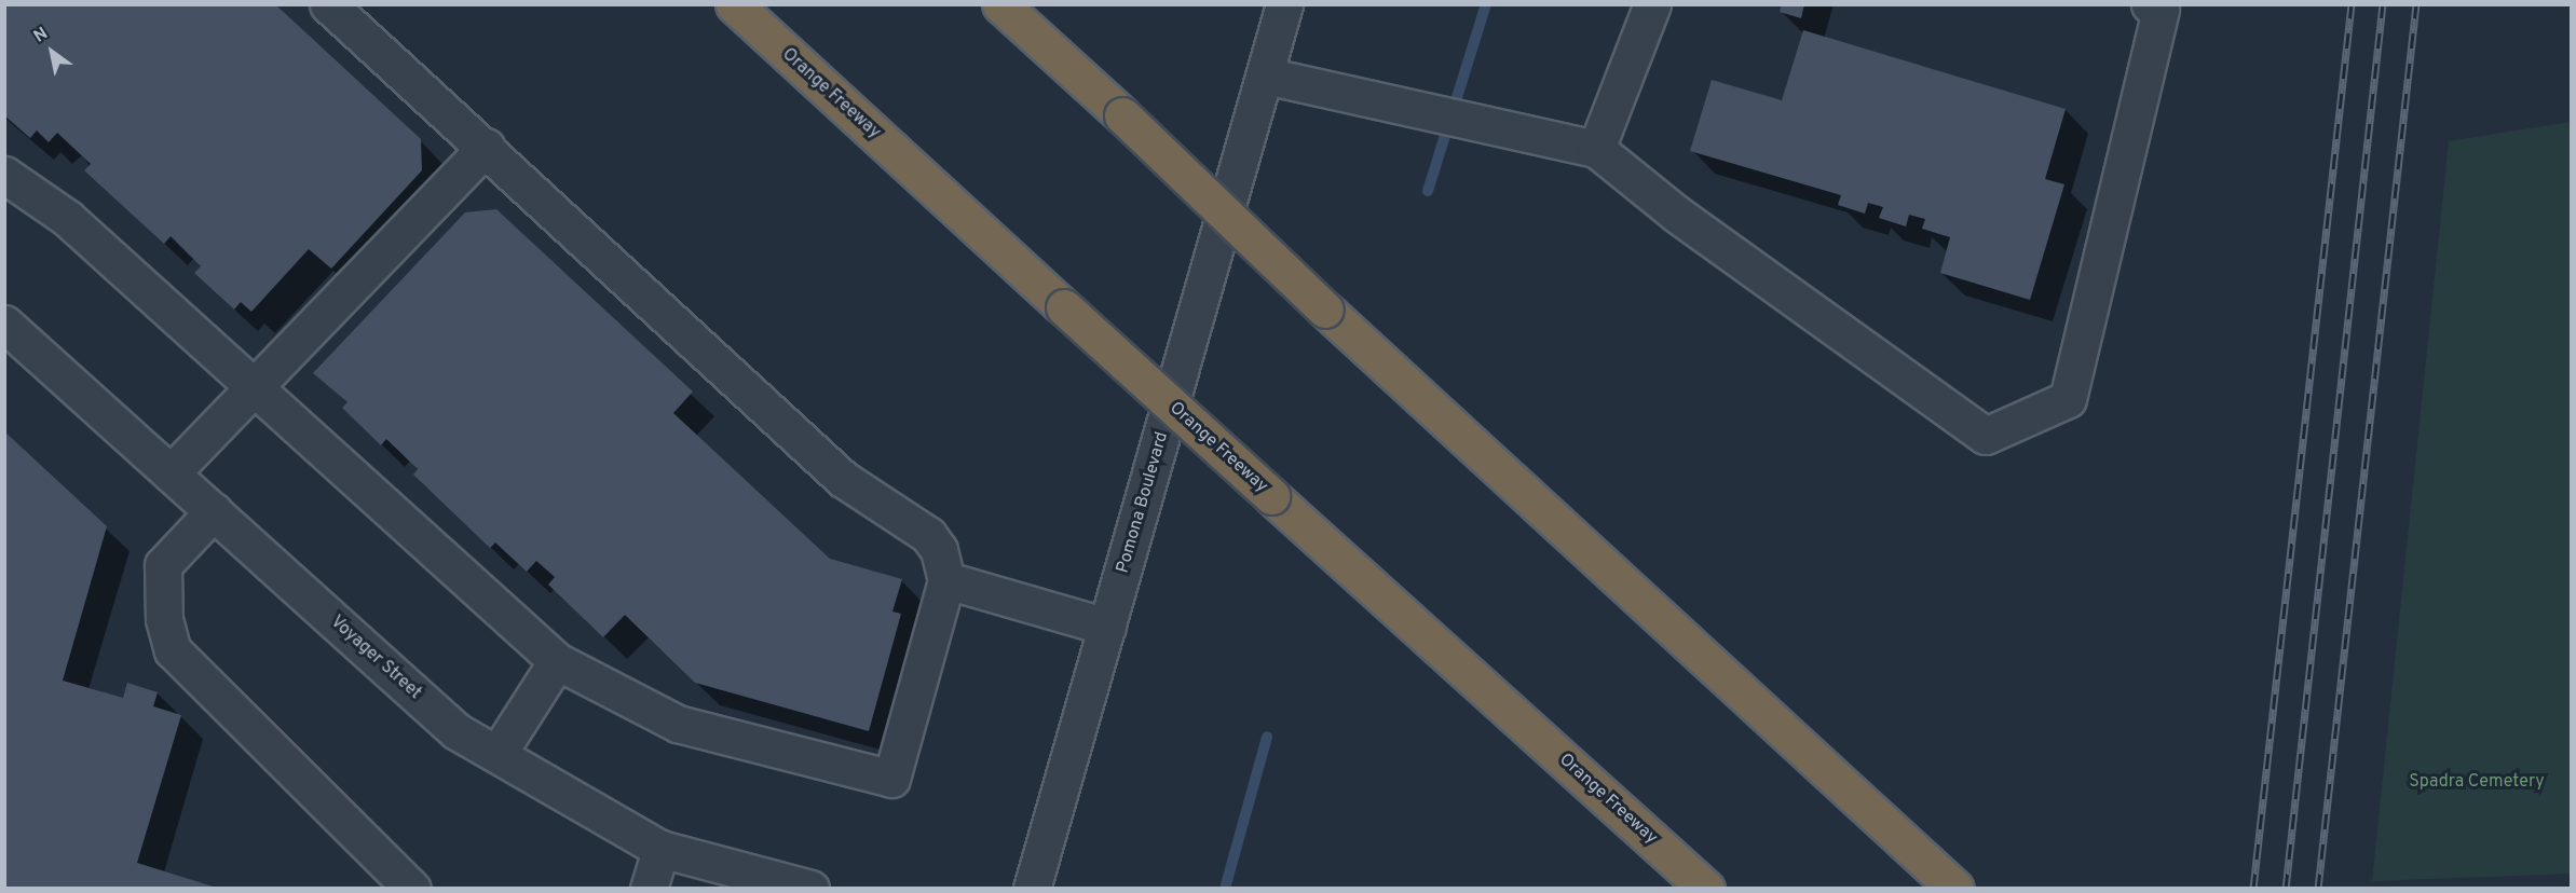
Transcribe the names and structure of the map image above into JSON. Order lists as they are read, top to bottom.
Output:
{
  "streets": {
    "highway": ["Orange Freeway"],
    "street": ["Pomona Boulevard", "Voyager Street"]
  },
  "parks": ["Spadra Cemetery"],
  "north": "top left"
}
